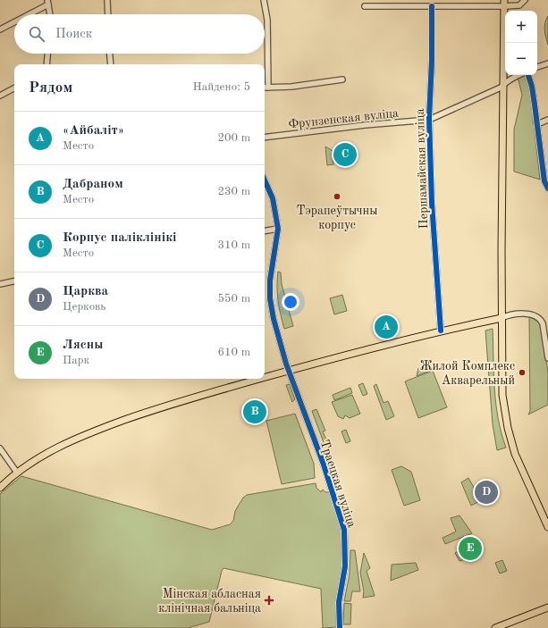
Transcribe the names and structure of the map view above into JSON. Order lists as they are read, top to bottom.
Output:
{
  "streets": {
    "street": ["Фрунзенская вуліца", "Першамайская вуліца", "Траецкая вуліца"]
  },
  "crossings": [
    ["Фрунзенская вуліца", "Першамайская вуліца"]
  ],
  "places": {
    "other": ["Тэрапеўтычны корпус", "Жилой Комплекс Акварельный"],
    "health": ["Мінская абласная клінічная бальніца"]
  },
  "page": {
    "map_buttons": ["+", "−"],
    "search": "Поиск",
    "heading": ["Рядом", "Найдено: 5"],
    "list": [
      {
        "mark": "A",
        "name": "«Айбаліт»",
        "note": "Место",
        "value": "200 m"
      },
      {
        "mark": "B",
        "name": "Дабраном",
        "note": "Место",
        "value": "230 m"
      },
      {
        "mark": "C",
        "name": "Корпус паліклінікі",
        "note": "Место",
        "value": "310 m"
      },
      {
        "mark": "D",
        "name": "Царква",
        "note": "Церковь",
        "value": "550 m"
      },
      {
        "mark": "E",
        "name": "Лясны",
        "note": "Парк",
        "value": "610 m"
      }
    ],
    "pins": [
      "C",
      "A",
      "B",
      "D",
      "E"
    ]
  }
}
